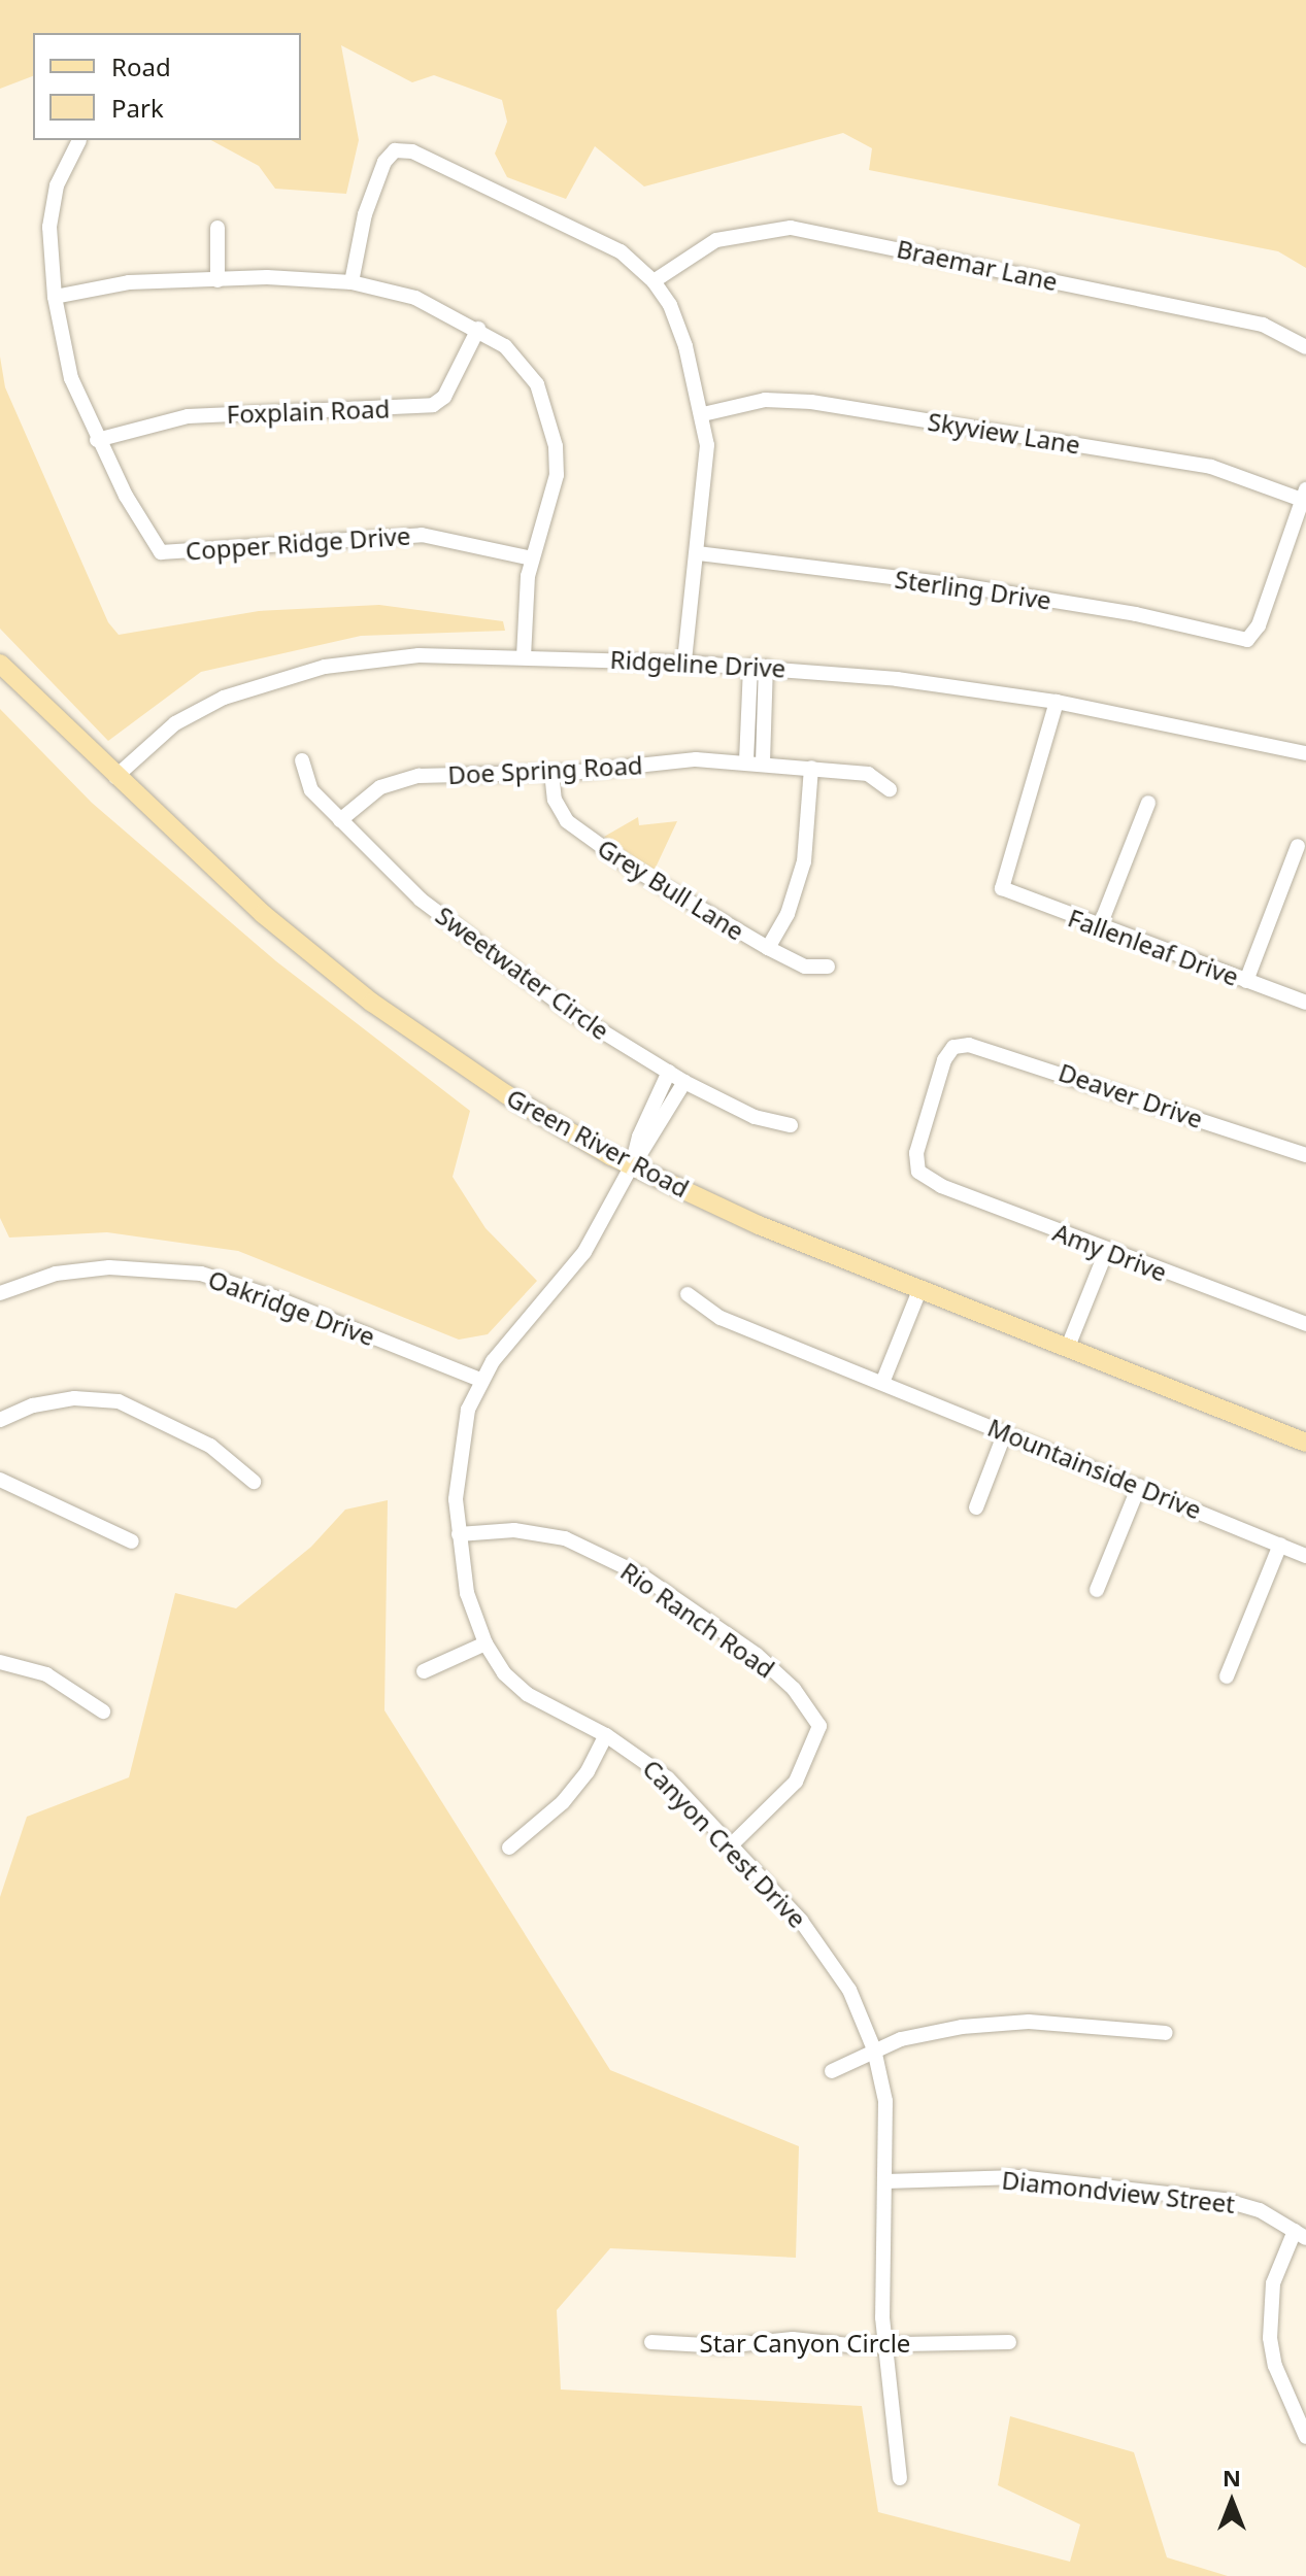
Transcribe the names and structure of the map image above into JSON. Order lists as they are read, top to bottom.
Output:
{
  "streets": {
    "main road": ["Green River Road"],
    "street": [
      "Braemar Lane",
      "Foxplain Road",
      "Skyview Lane",
      "Copper Ridge Drive",
      "Sterling Drive",
      "Ridgeline Drive",
      "Doe Spring Road",
      "Grey Bull Lane",
      "Fallenleaf Drive",
      "Sweetwater Circle",
      "Deaver Drive",
      "Amy Drive",
      "Oakridge Drive",
      "Mountainside Drive",
      "Rio Ranch Road",
      "Canyon Crest Drive",
      "Diamondview Street",
      "Star Canyon Circle"
    ]
  },
  "crossings": [
    ["Foxplain Road", "Copper Ridge Drive"],
    ["Skyview Lane", "Sterling Drive"],
    ["Ridgeline Drive", "Fallenleaf Drive"],
    ["Ridgeline Drive", "Green River Road"],
    ["Doe Spring Road", "Grey Bull Lane"],
    ["Doe Spring Road", "Sweetwater Circle"],
    ["Sweetwater Circle", "Canyon Crest Drive"],
    ["Deaver Drive", "Amy Drive"],
    ["Green River Road", "Canyon Crest Drive"],
    ["Oakridge Drive", "Canyon Crest Drive"],
    ["Rio Ranch Road", "Canyon Crest Drive"],
    ["Canyon Crest Drive", "Diamondview Street"],
    ["Canyon Crest Drive", "Star Canyon Circle"]
  ],
  "legend": ["Road", "Park"],
  "north": "top"
}
